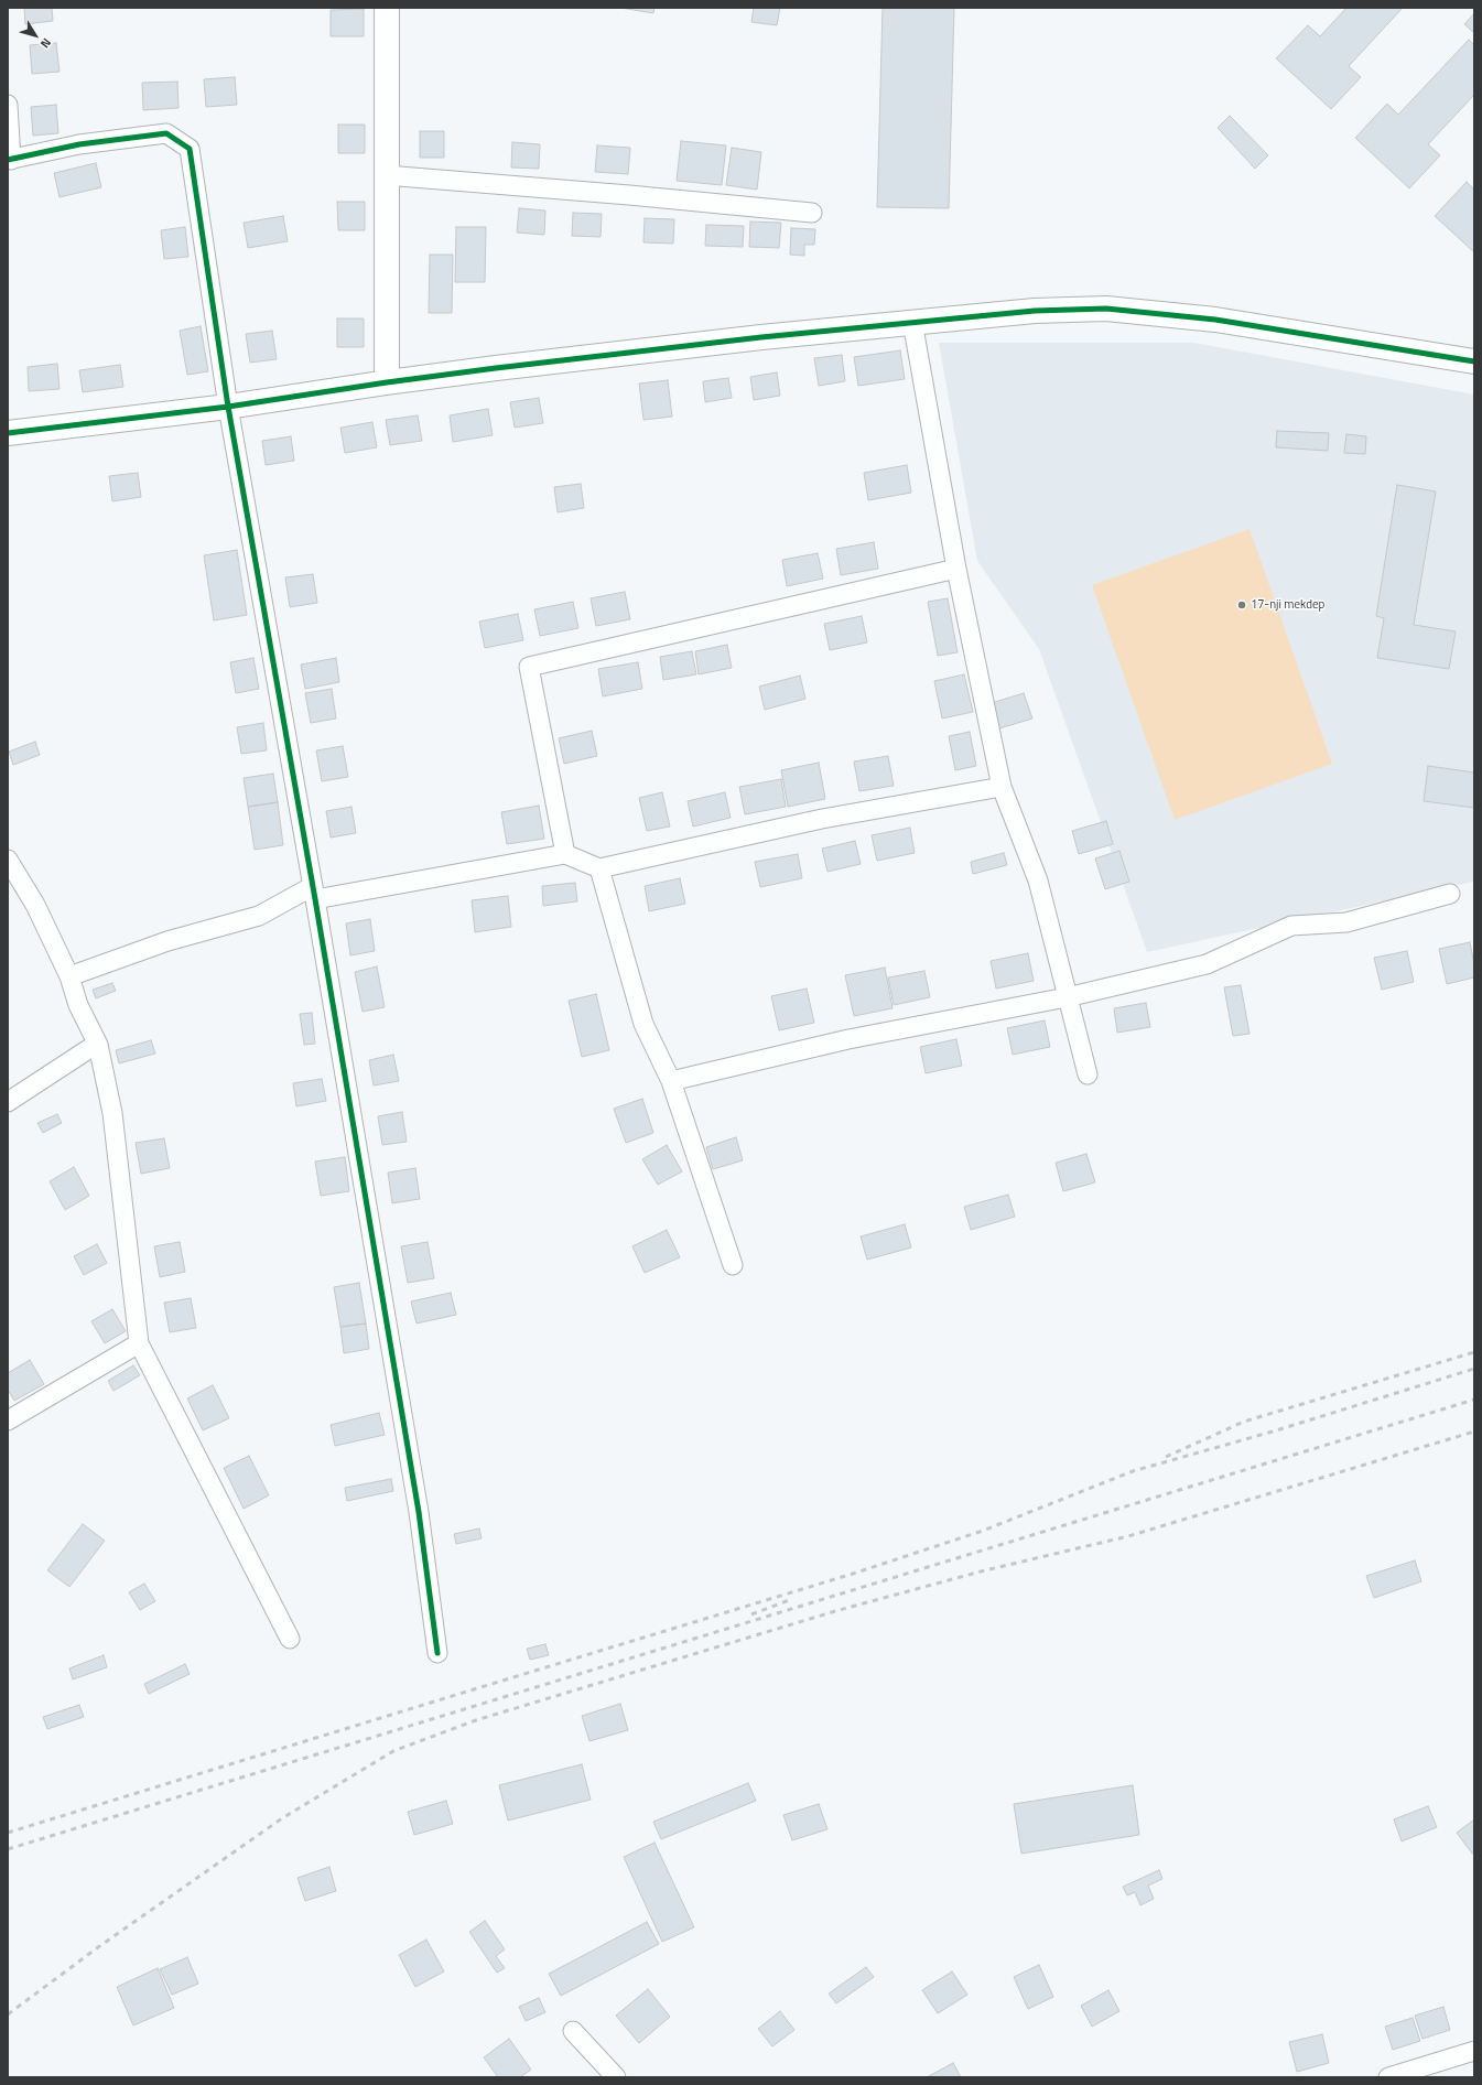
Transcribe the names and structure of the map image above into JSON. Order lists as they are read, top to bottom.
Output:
{
  "places": ["17-nji mekdep"],
  "north": "bottom right"
}
